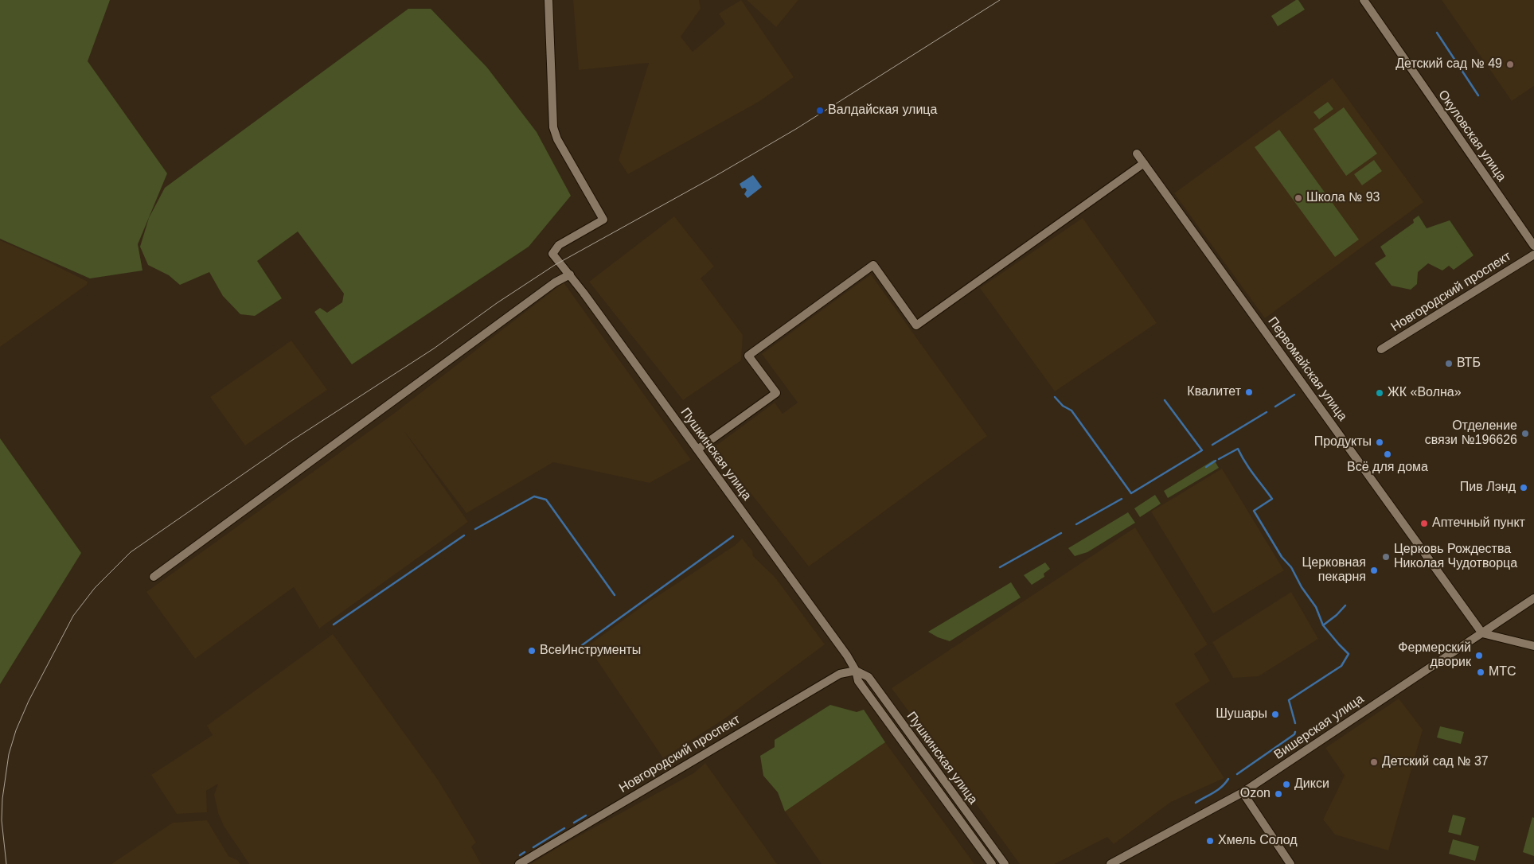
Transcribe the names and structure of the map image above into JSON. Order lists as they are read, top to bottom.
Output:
{
  "streets": {
    "street": [
      "Окуловская улица",
      "Новгородский проспект",
      "Первомайская улица",
      "Пушкинская улица",
      "Вишерская улица"
    ]
  },
  "crossings": [
    ["Новгородский проспект", "Пушкинская улица"],
    ["Первомайская улица", "Вишерская улица"]
  ],
  "places": [
    "Детский сад № 49",
    "Валдайская улица",
    "Школа № 93",
    "ВТБ",
    "Квалитет",
    "ЖК «Волна»",
    "Отделение связи №196626",
    "Продукты",
    "Всё для дома",
    "Пив Лэнд",
    "Аптечный пункт",
    "Церковь Рождества Николая Чудотворца",
    "Церковная пекарня",
    "ВсеИнструменты",
    "Фермерский дворик",
    "МТС",
    "Шушары",
    "Детский сад № 37",
    "Дикси",
    "Ozon",
    "Хмель Солод"
  ]
}
